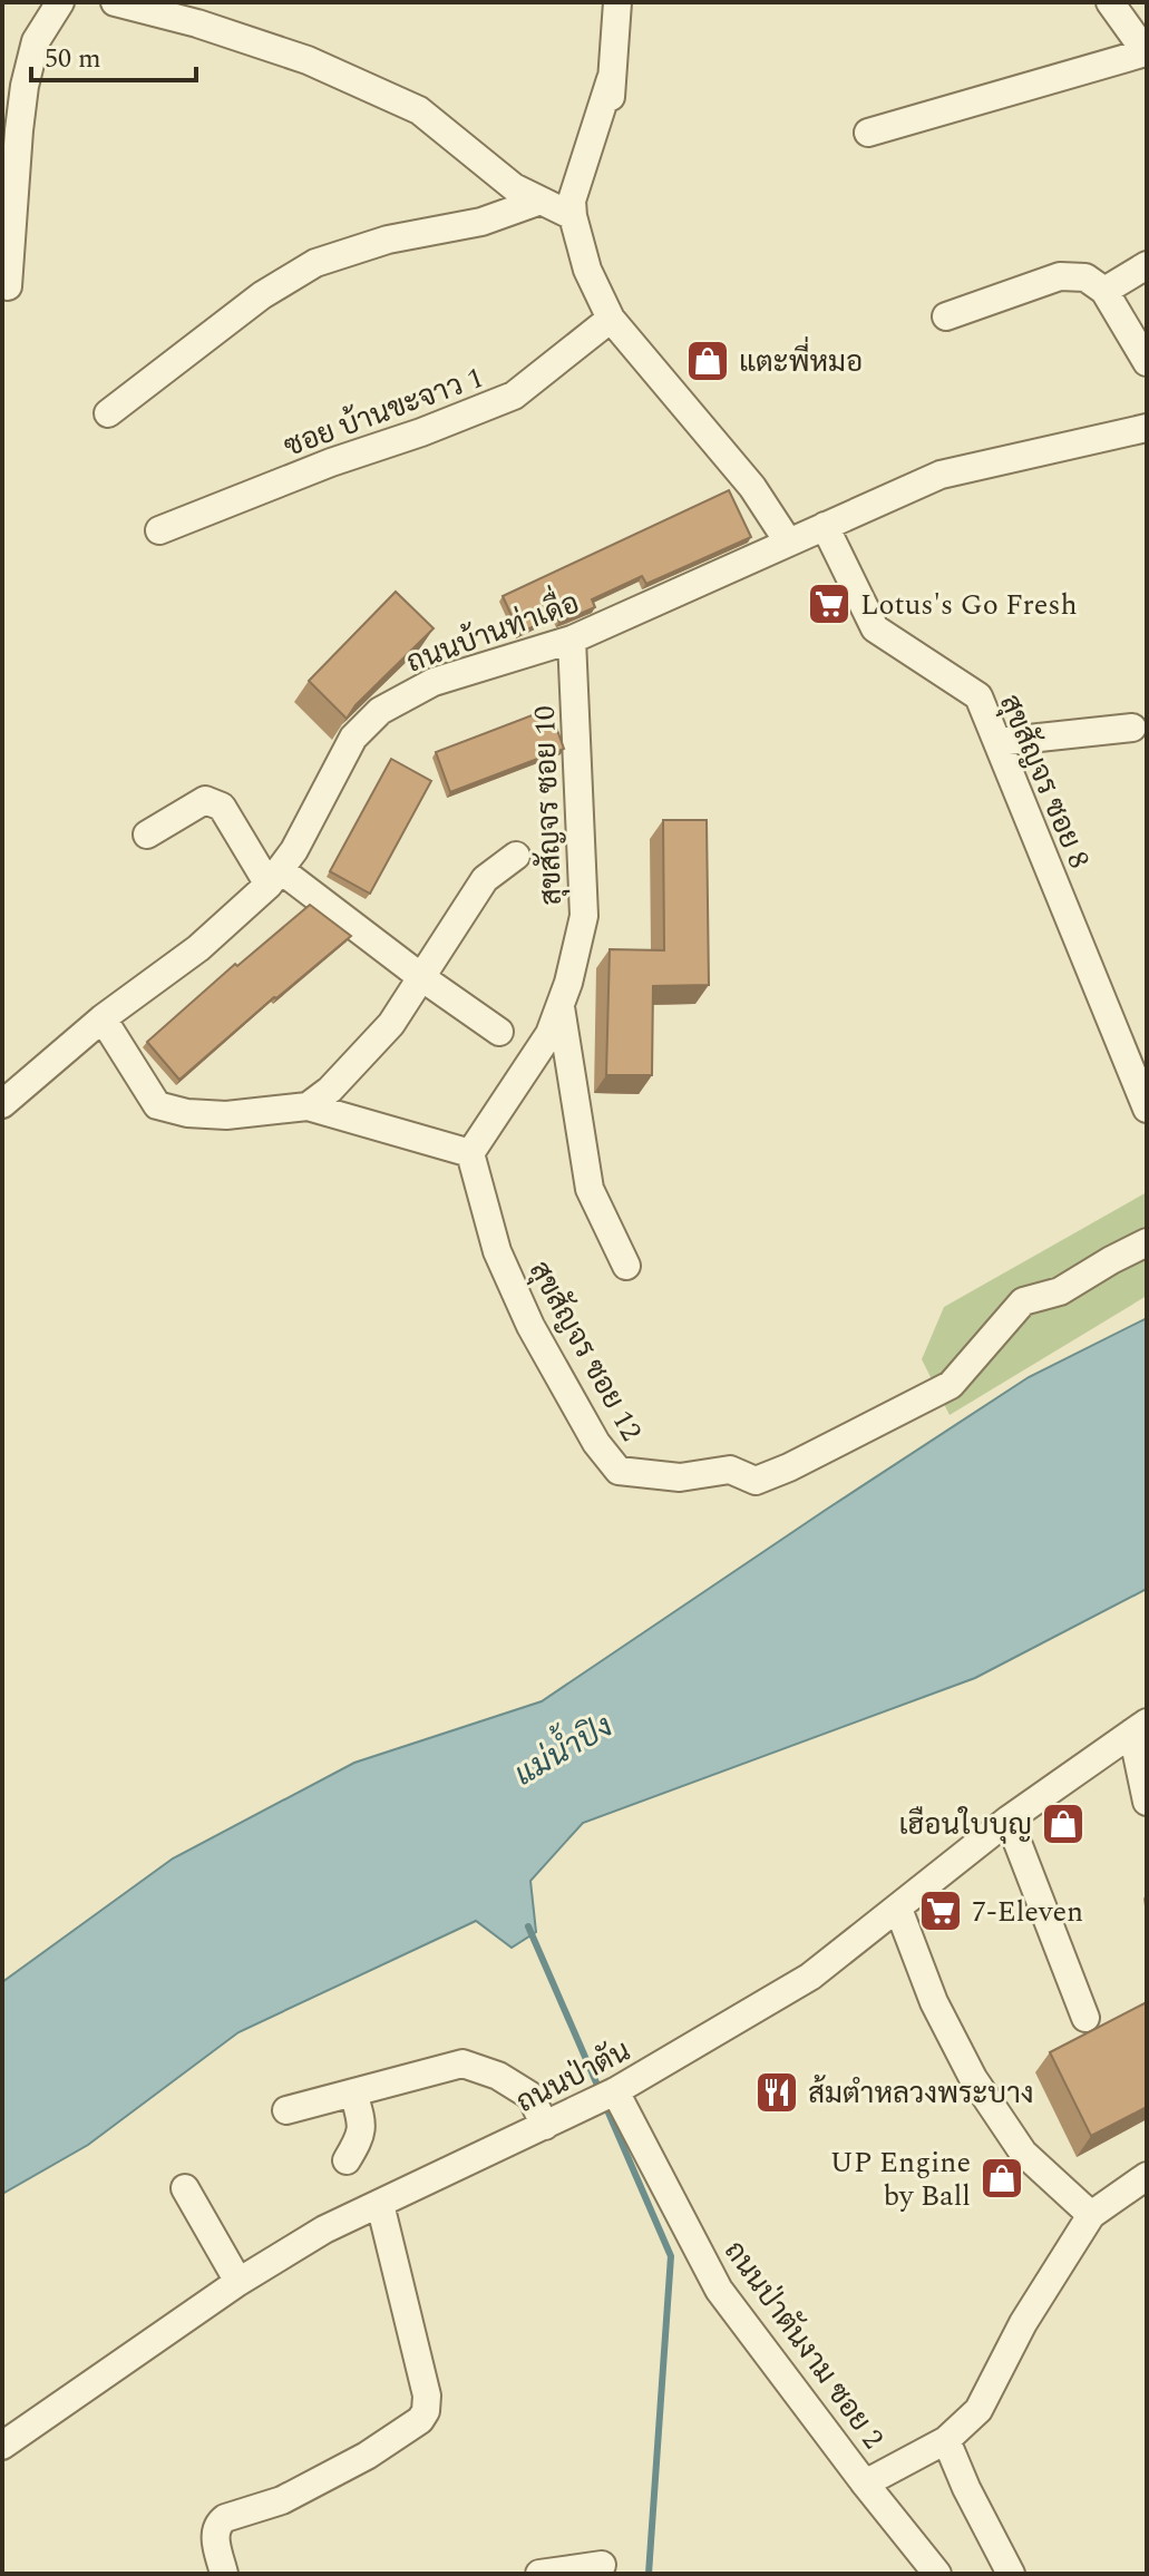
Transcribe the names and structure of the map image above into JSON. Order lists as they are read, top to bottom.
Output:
{
  "streets": {
    "street": [
      "ซอย บ้านขะจาว 1",
      "ถนนบ้านท่าเดื่อ",
      "สุขสัญจร ซอย 8",
      "สุขสัญจร ซอย 10",
      "สุขสัญจร ซอย 12",
      "ถนนป่าตัน",
      "ถนนป่าตันงาม ซอย 2"
    ]
  },
  "crossings": [
    ["ถนนบ้านท่าเดื่อ", "สุขสัญจร ซอย 8"],
    ["ถนนบ้านท่าเดื่อ", "สุขสัญจร ซอย 10"],
    ["สุขสัญจร ซอย 10", "สุขสัญจร ซอย 12"],
    ["ถนนป่าตัน", "ถนนป่าตันงาม ซอย 2"]
  ],
  "water": ["แม่น้ำปิง"],
  "places": {
    "shop": ["แตะพี่หมอ", "เฮือนใบบุญ", "UP Engine by Ball"],
    "supermarket": ["Lotus's Go Fresh", "7-Eleven"],
    "restaurant": ["ส้มตำหลวงพระบาง"]
  },
  "scale_bar": "50 m"
}
